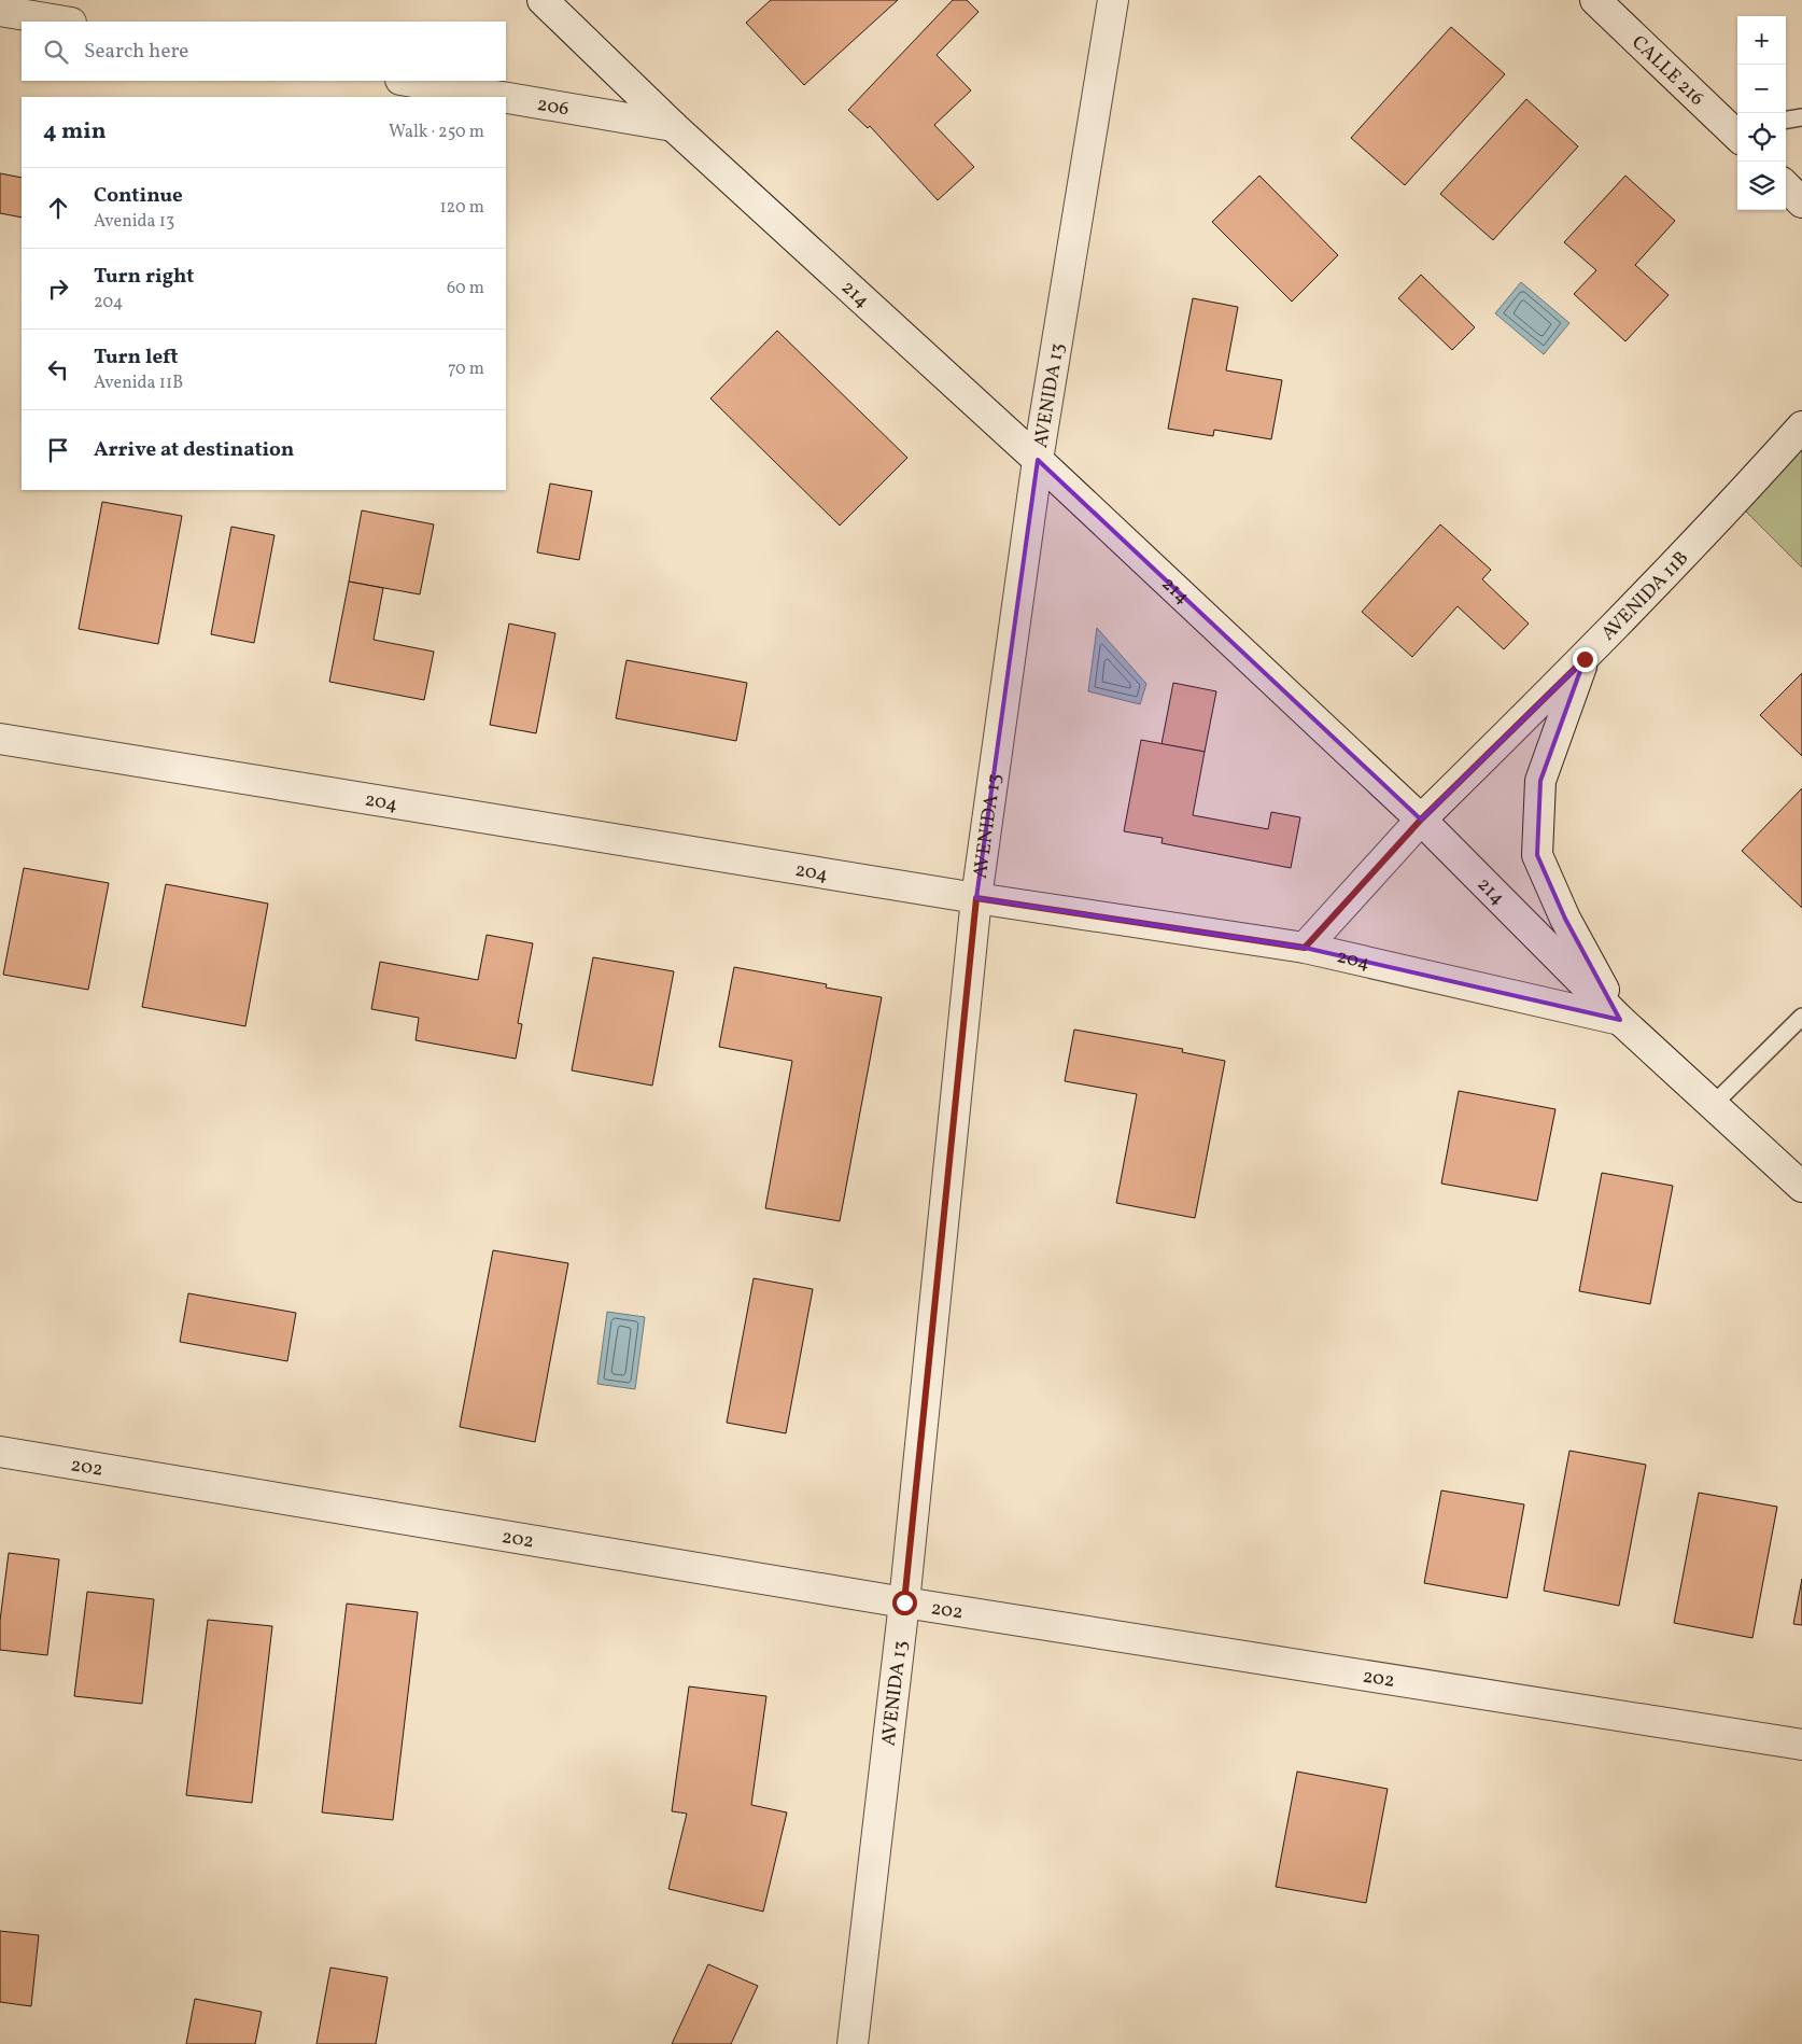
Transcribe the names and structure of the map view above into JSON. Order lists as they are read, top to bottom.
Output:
{
  "streets": {
    "street": [
      "CALLE 216",
      "206",
      "214",
      "AVENIDA 13",
      "AVENIDA 11B",
      "204",
      "202"
    ]
  },
  "crossings": [
    ["206", "214"],
    ["214", "AVENIDA 13"],
    ["214", "AVENIDA 11B"],
    ["214", "204"],
    ["AVENIDA 13", "204"],
    ["AVENIDA 13", "202"],
    ["AVENIDA 11B", "204"]
  ],
  "page": {
    "map_buttons": ["+", "−"],
    "search": "Search here",
    "heading": ["4 min", "Walk · 250 m"],
    "list": [
      ["Continue", "Avenida 13", "120 m"],
      ["Turn right", "204", "60 m"],
      ["Turn left", "Avenida 11B", "70 m"],
      "Arrive at destination"
    ]
  }
}
